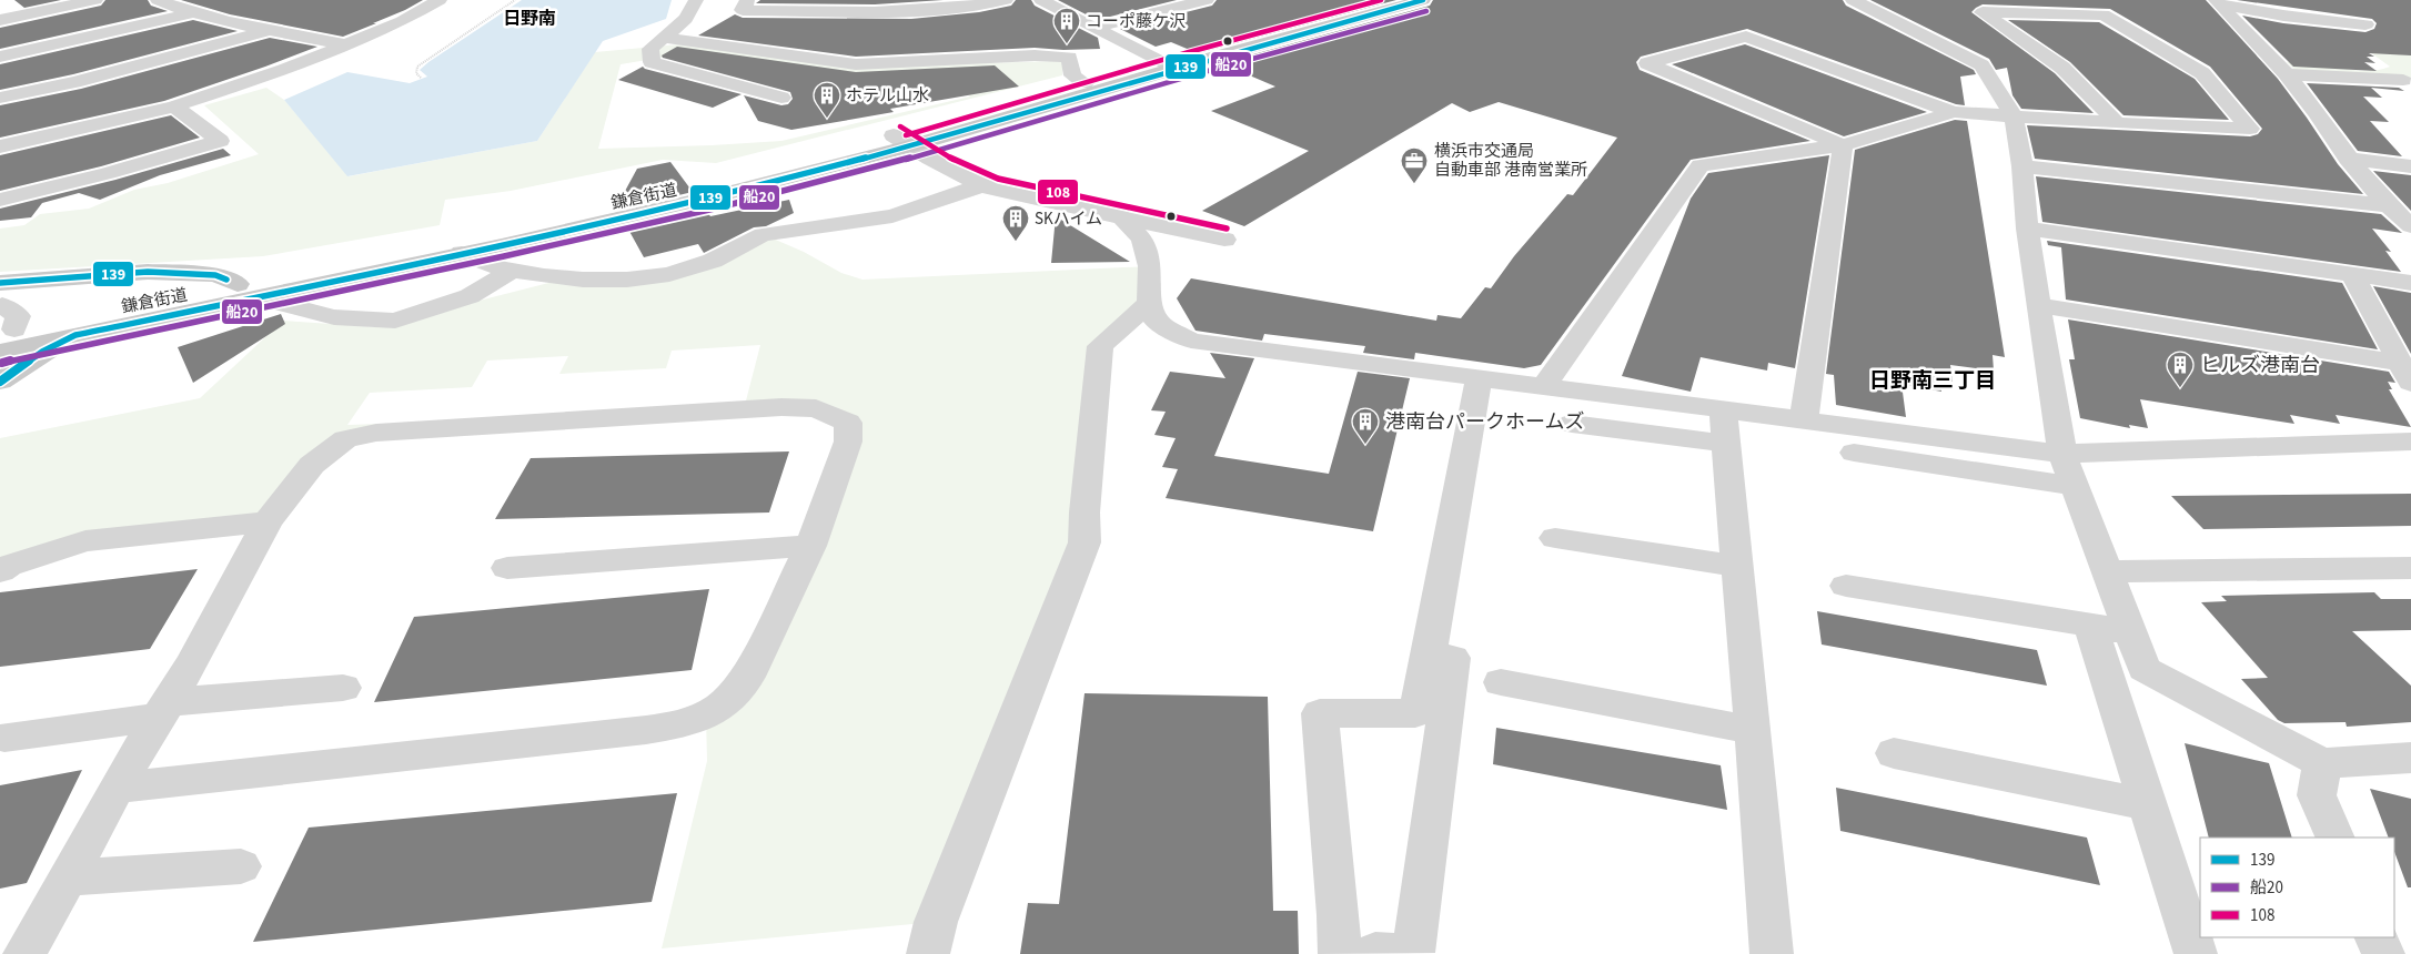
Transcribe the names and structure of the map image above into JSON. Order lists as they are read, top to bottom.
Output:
{
  "streets": {
    "main road": ["鎌倉街道"]
  },
  "districts": ["日野南", "日野南三丁目"],
  "places": {
    "building": [
      "コーポ藤ケ沢",
      "ホテル山水",
      "SKハイム",
      "ヒルズ港南台",
      "港南台パークホームズ"
    ],
    "office": ["横浜市交通局 自動車部 港南営業所"]
  },
  "lines": ["transit line 139", "transit line 108", "transit line 船20"],
  "legend": ["139", "船20", "108"]
}
